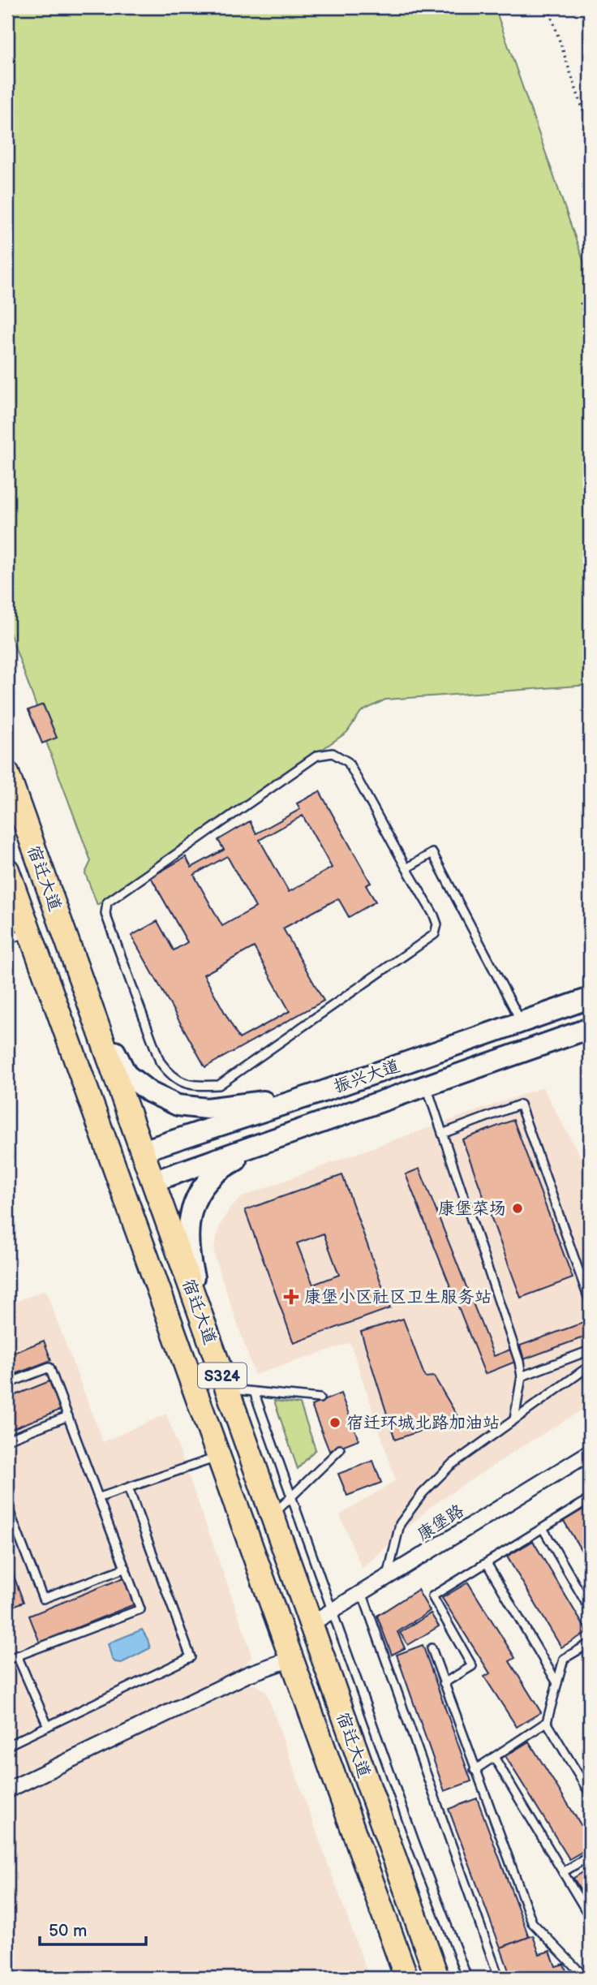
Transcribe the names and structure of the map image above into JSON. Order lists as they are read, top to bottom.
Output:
{
  "streets": {
    "main road": ["宿迁大道", "振兴大道", "S324"],
    "street": ["康堡路"]
  },
  "crossings": [
    ["宿迁大道", "振兴大道"],
    ["宿迁大道", "康堡路"]
  ],
  "places": {
    "other": ["康堡菜场", "宿迁环城北路加油站"],
    "health": ["康堡小区社区卫生服务站"]
  },
  "scale_bar": "50 m"
}
